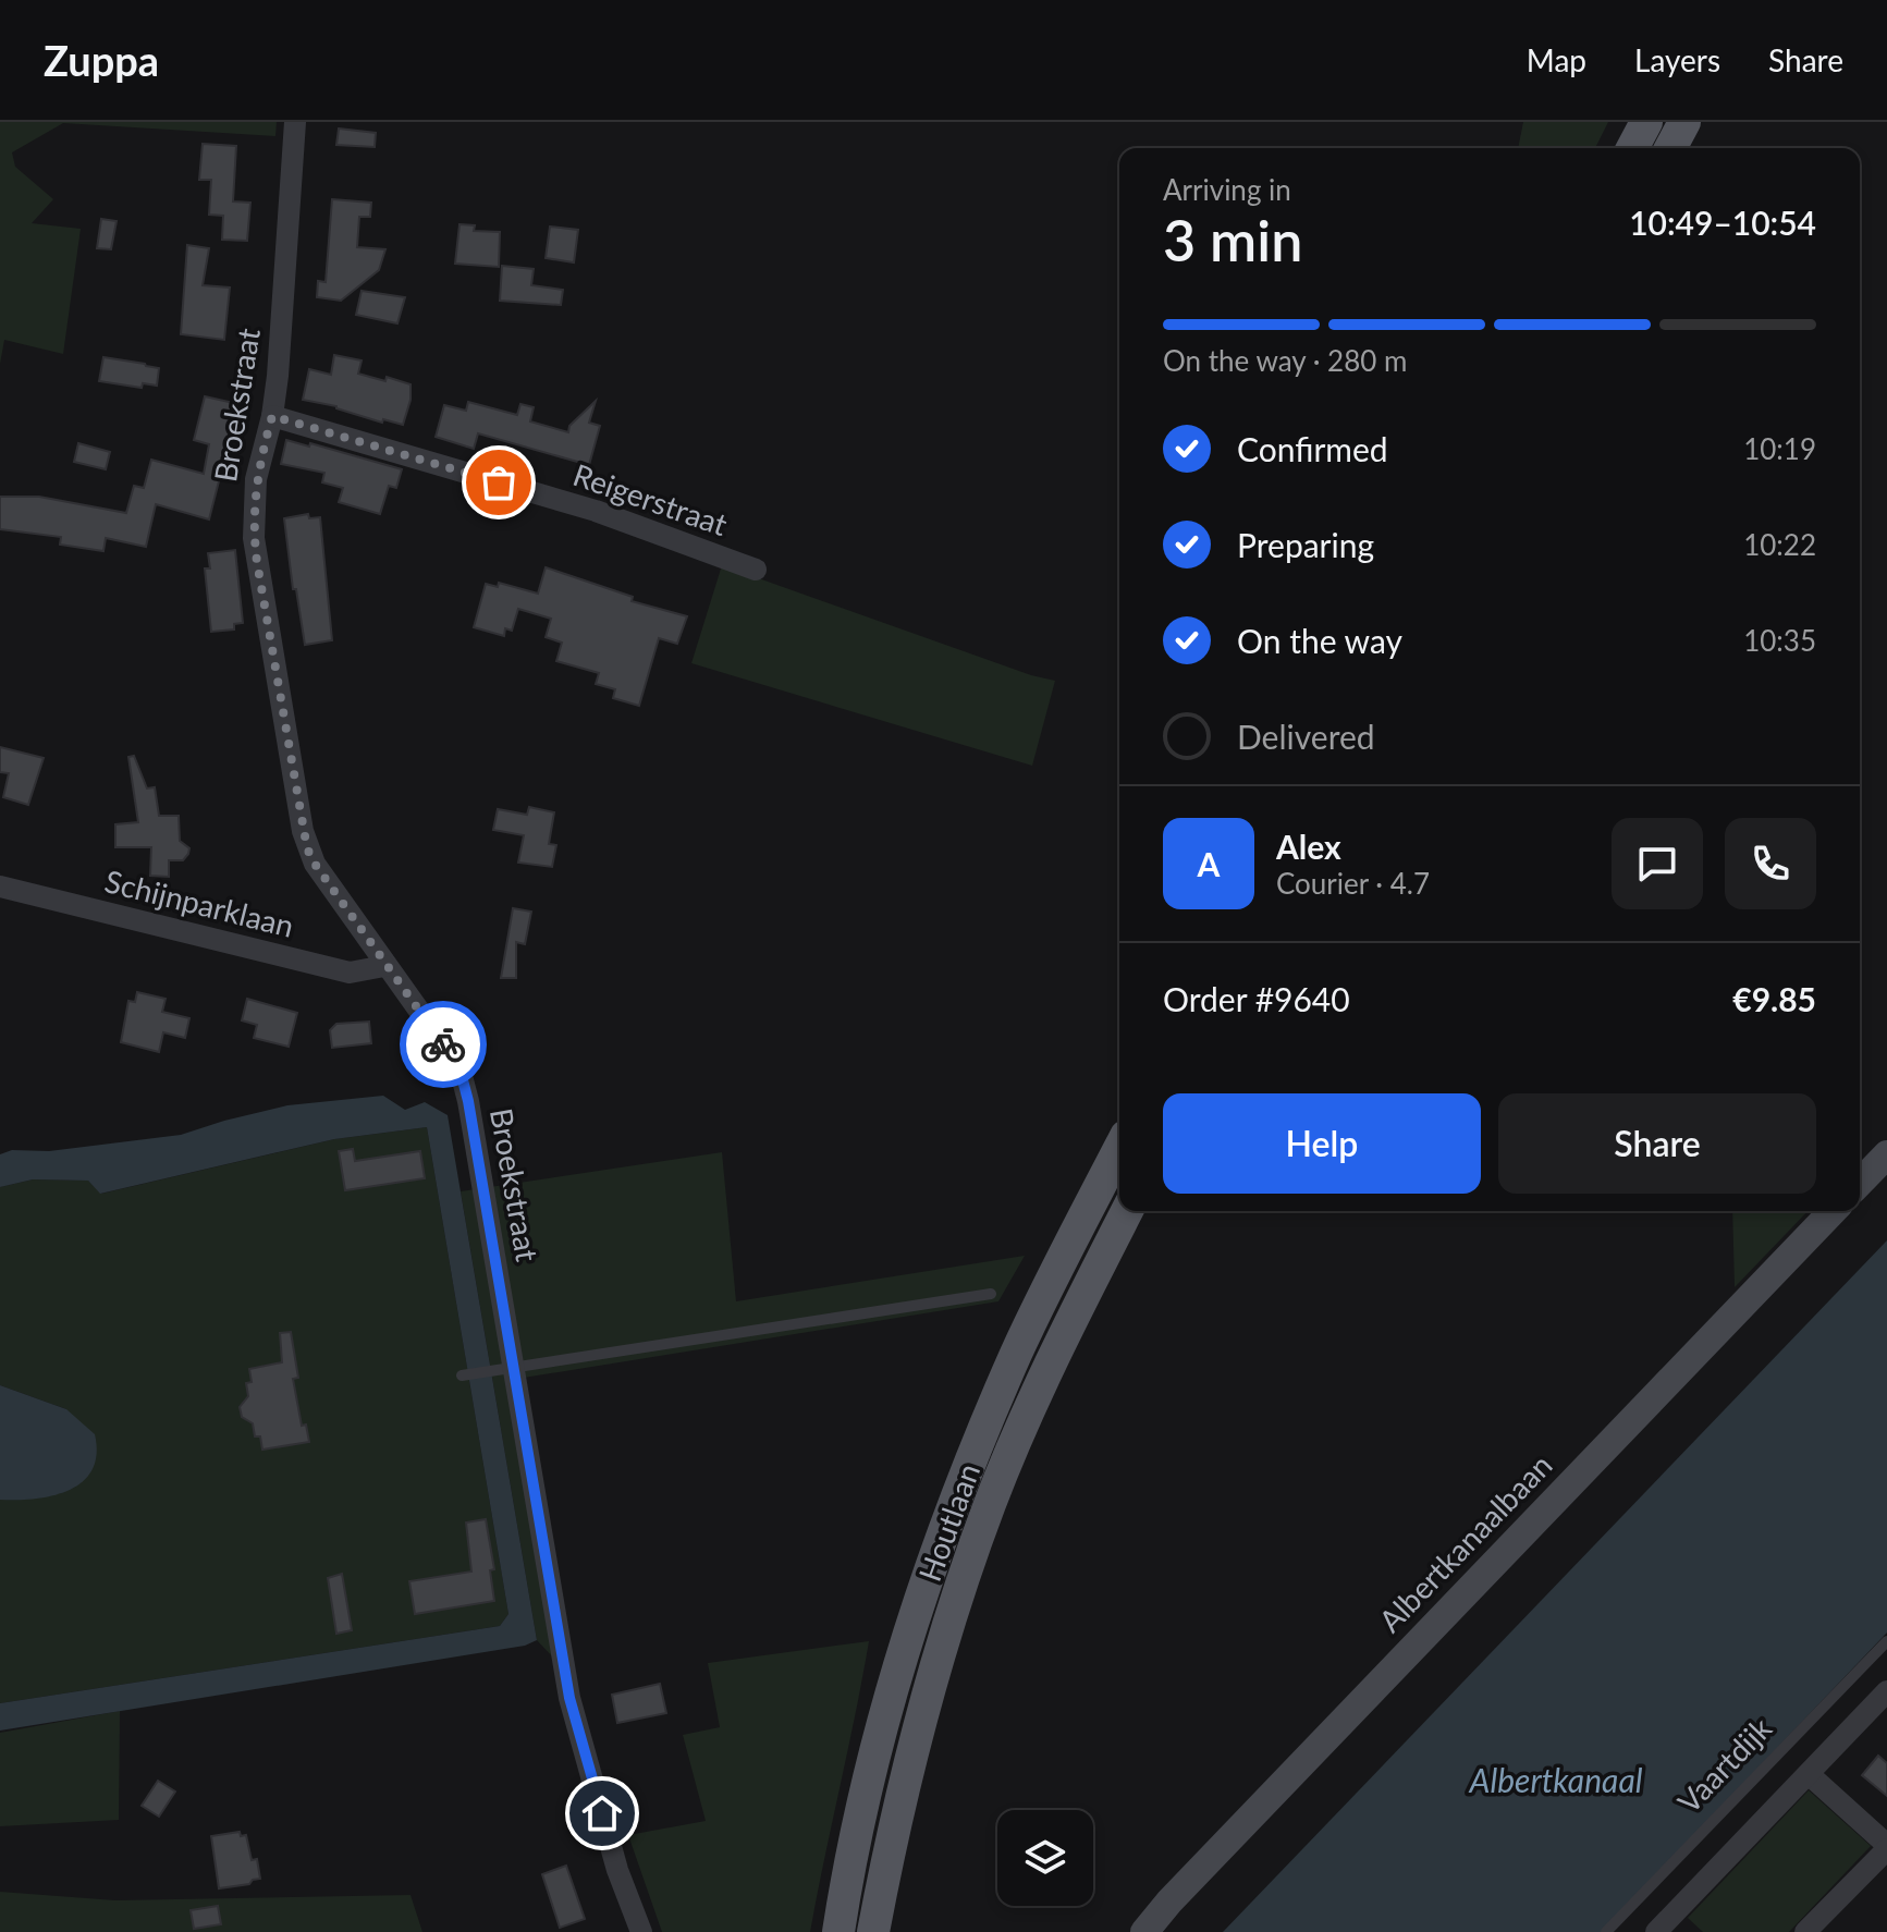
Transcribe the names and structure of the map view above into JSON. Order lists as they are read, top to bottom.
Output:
{
  "streets": {
    "main road": ["Houtlaan"],
    "street": [
      "Broekstraat",
      "Reigerstraat",
      "Schijnparklaan",
      "Albertkanaalbaan"
    ],
    "lane": ["Vaartdijk"]
  },
  "crossings": [
    ["Broekstraat", "Reigerstraat"],
    ["Broekstraat", "Schijnparklaan"]
  ],
  "water": ["Albertkanaal"],
  "page": {
    "header": "Zuppa",
    "nav": ["Map", "Layers", "Share"],
    "heading": ["3 min", "Arriving in", "10:49–10:54"],
    "panel": [
      "Alex",
      "Courier · 4.7",
      "Order #9640",
      "€9.85"
    ],
    "bar": "On the way · 280 m",
    "list": [
      ["Confirmed", "10:19"],
      ["Preparing", "10:22"],
      ["On the way", "10:35"],
      "Delivered"
    ],
    "round": "A",
    "buttons": ["Help", "Share"]
  }
}
